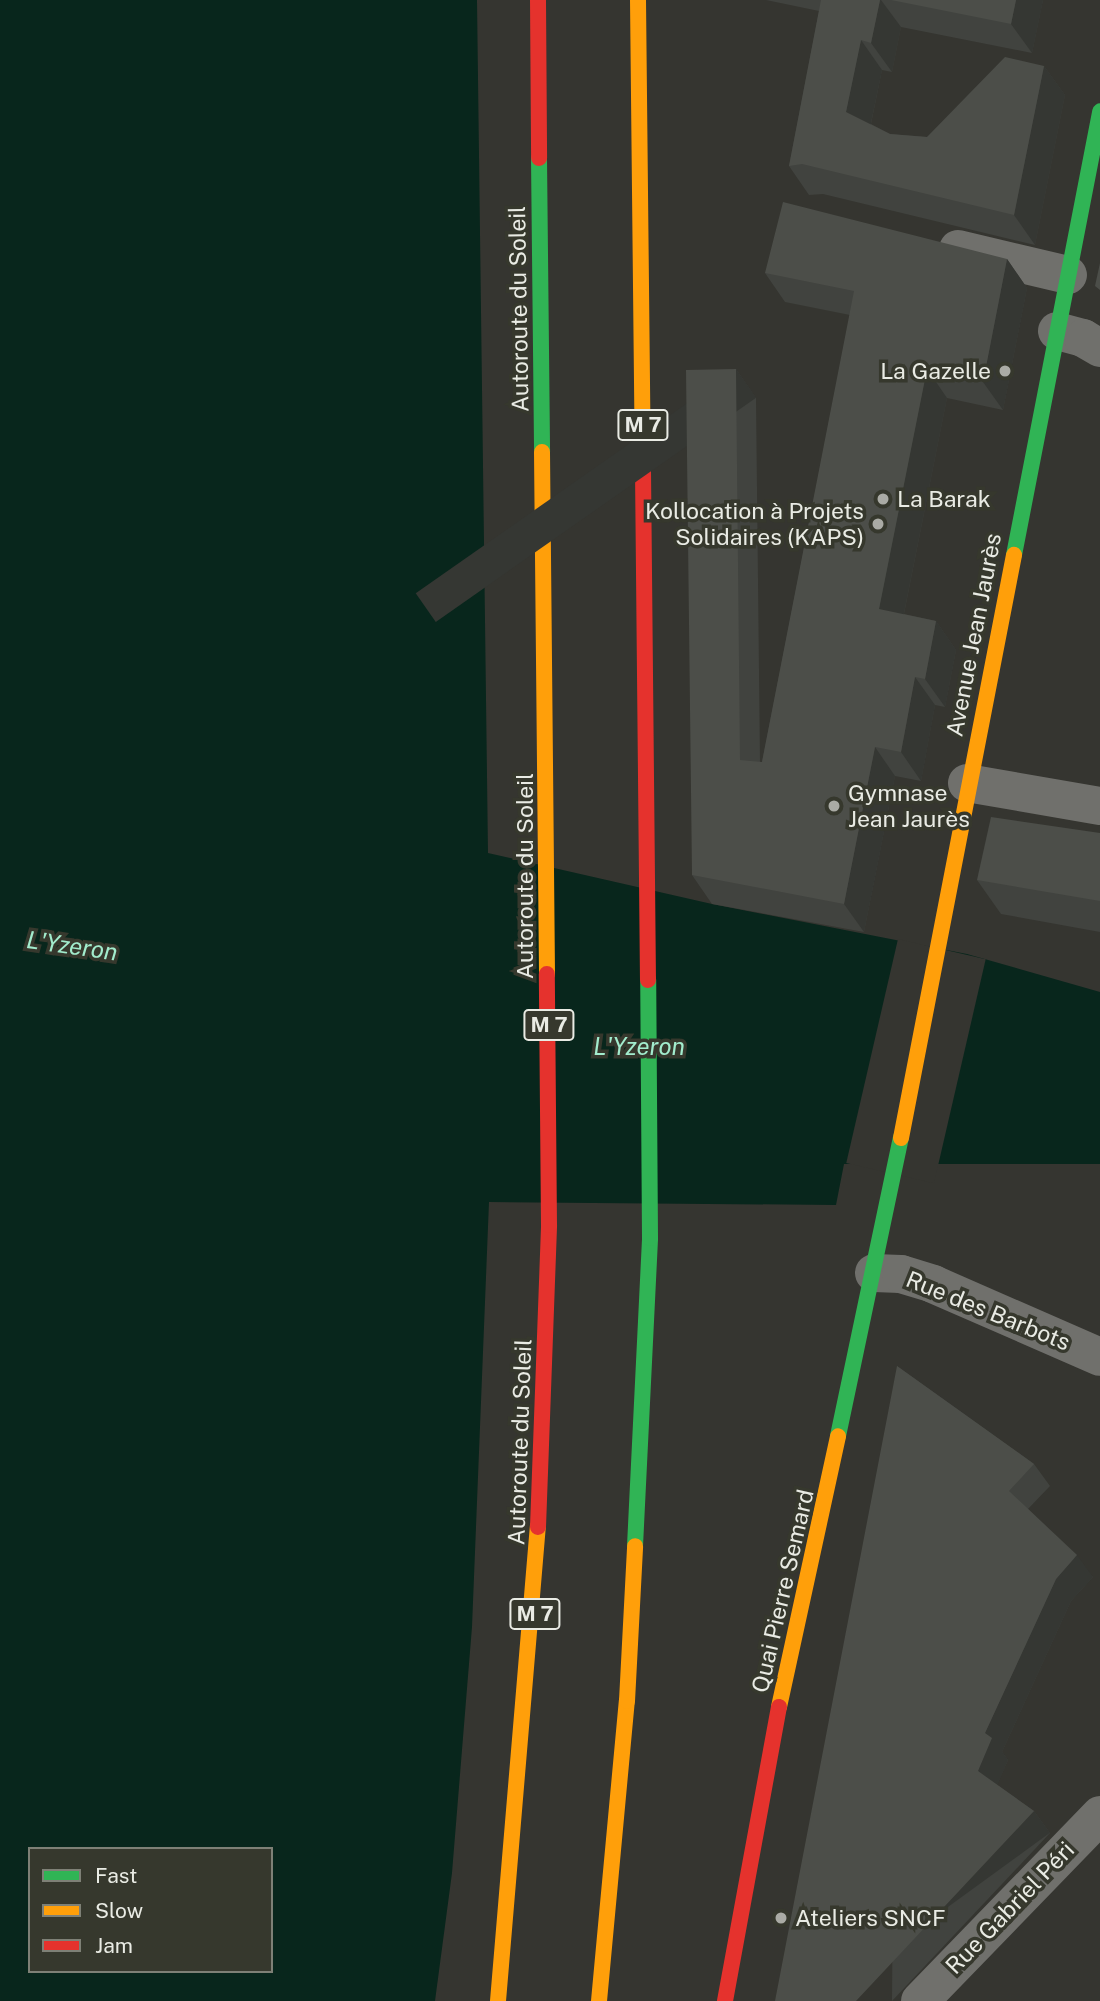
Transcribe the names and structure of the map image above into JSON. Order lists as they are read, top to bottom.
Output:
{
  "streets": {
    "main road": [
      "Autoroute du Soleil",
      "M 7",
      "Avenue Jean Jaurès",
      "Quai Pierre Semard"
    ],
    "street": ["Rue des Barbots", "Rue Gabriel Péri"]
  },
  "crossings": [
    ["Avenue Jean Jaurès", "Quai Pierre Semard"],
    ["Rue des Barbots", "Quai Pierre Semard"]
  ],
  "water": ["L'Yzeron"],
  "places": [
    "La Gazelle",
    "La Barak",
    "Kollocation à Projets Solidaires (KAPS)",
    "Gymnase Jean Jaurès",
    "Ateliers SNCF"
  ],
  "legend": ["Fast", "Slow", "Jam"]
}
